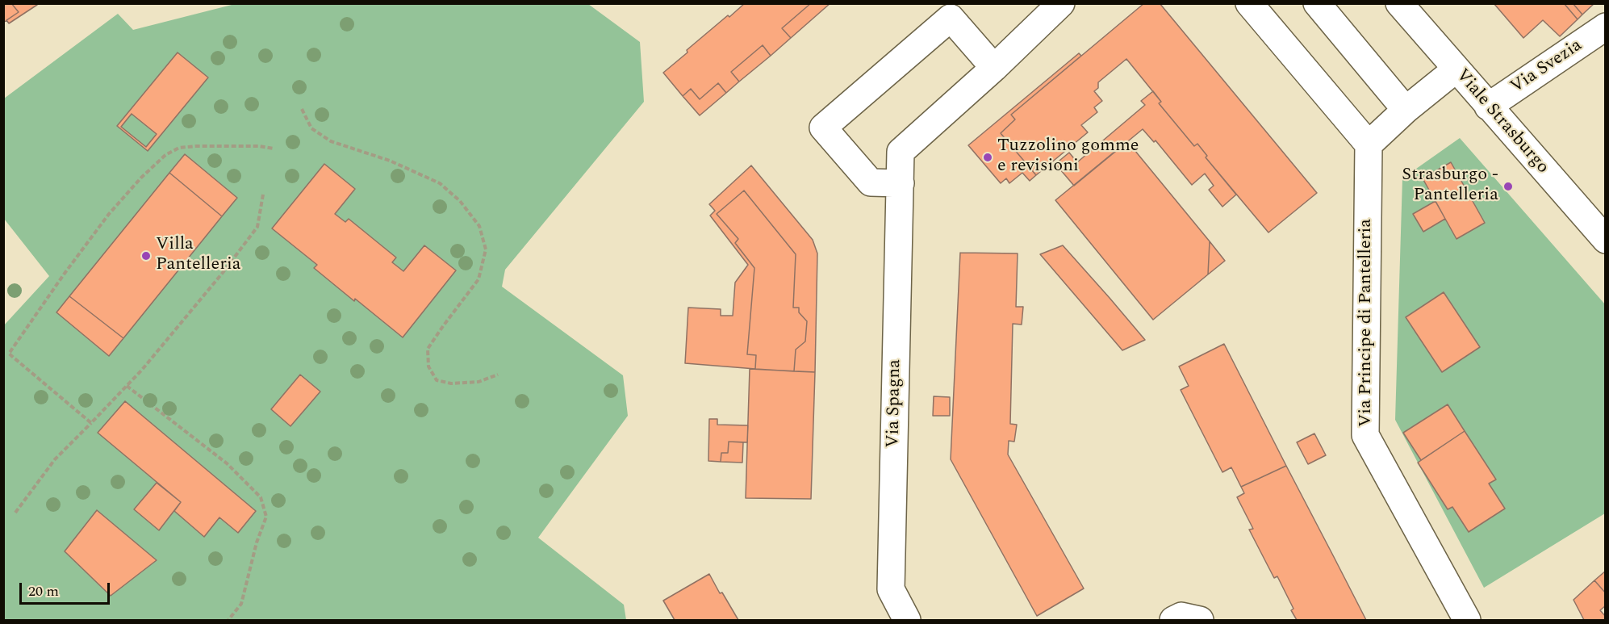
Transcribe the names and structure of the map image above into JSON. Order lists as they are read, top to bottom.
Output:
{
  "streets": {
    "street": [
      "Via Svezia",
      "Viale Strasburgo",
      "Via Principe di Pantelleria",
      "Via Spagna"
    ]
  },
  "crossings": [
    ["Via Svezia", "Viale Strasburgo"]
  ],
  "places": ["Tuzzolino gomme e revisioni", "Strasburgo - Pantelleria", "Villa Pantelleria"],
  "scale_bar": "20 m"
}
